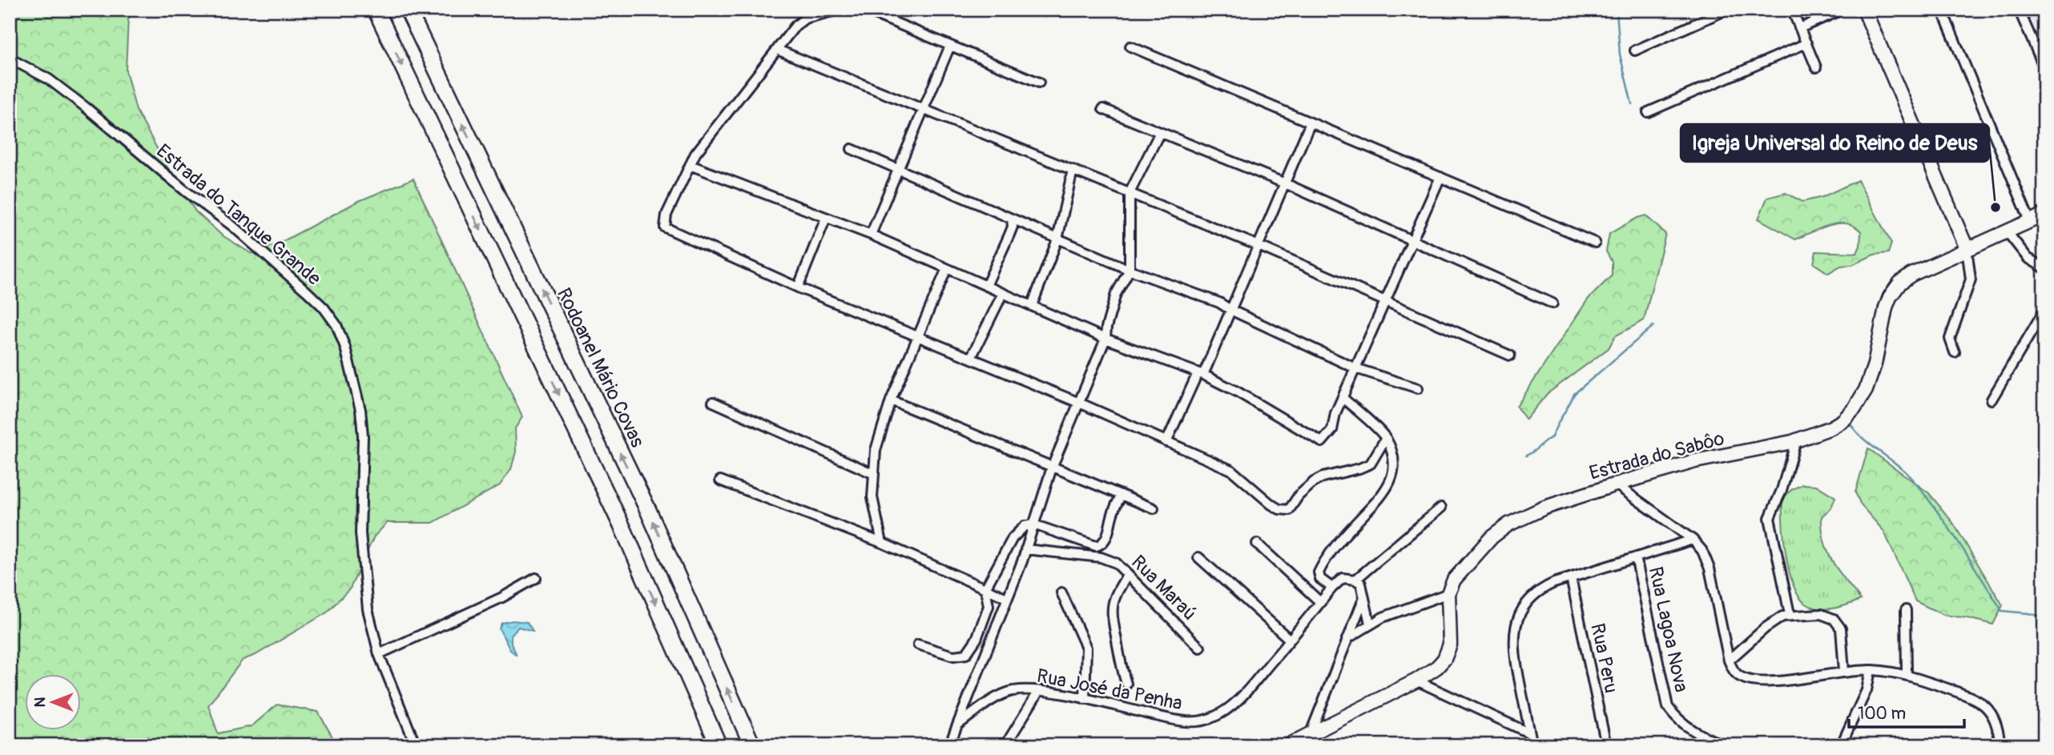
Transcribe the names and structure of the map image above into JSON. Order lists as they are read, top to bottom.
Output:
{
  "streets": {
    "highway": ["Rodoanel Mário Covas"],
    "street": [
      "Estrada do Tanque Grande",
      "Estrada do Sabôo",
      "Rua Maraú",
      "Rua Lagoa Nova",
      "Rua Peru",
      "Rua José da Penha"
    ]
  },
  "places": ["Igreja Universal do Reino de Deus"],
  "scale_bar": "100 m",
  "north": "left"
}
